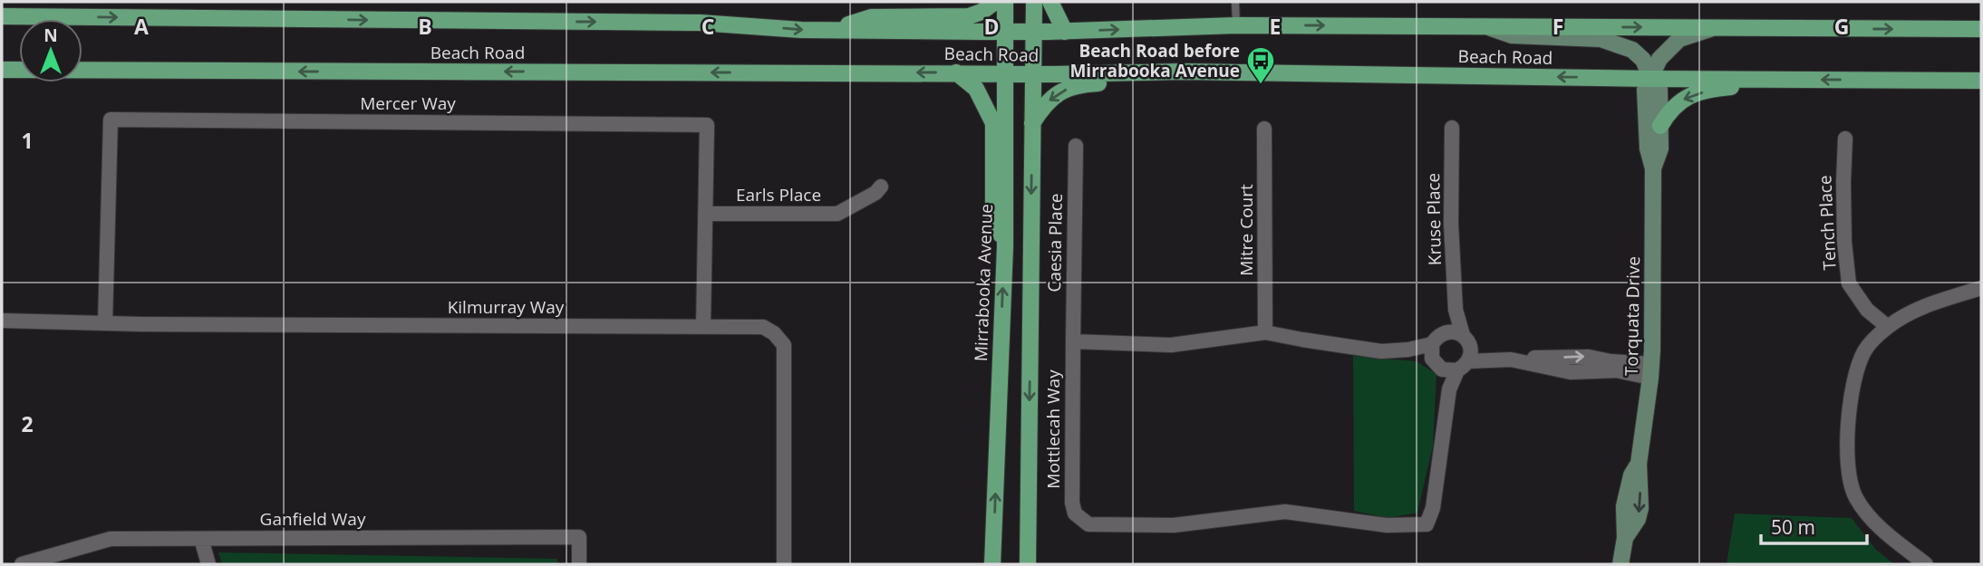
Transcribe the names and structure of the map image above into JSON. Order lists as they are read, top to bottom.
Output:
{
  "streets": {
    "main road": ["Beach Road", "Mirrabooka Avenue"],
    "street": [
      "Mercer Way",
      "Earls Place",
      "Kruse Place",
      "Tench Place",
      "Mitre Court",
      "Caesia Place",
      "Kilmurray Way",
      "Torquata Drive",
      "Mottlecah Way",
      "Ganfield Way"
    ]
  },
  "crossings": [
    ["Beach Road", "Mirrabooka Avenue"],
    ["Beach Road", "Torquata Drive"],
    ["Mercer Way", "Earls Place"],
    ["Mercer Way", "Kilmurray Way"],
    ["Kruse Place", "Mottlecah Way"],
    ["Caesia Place", "Mottlecah Way"]
  ],
  "places": {
    "bus stop": ["Beach Road before Mirrabooka Avenue"]
  },
  "scale_bar": "50 m",
  "north": "top",
  "grid": {
    "columns": [
      "A",
      "B",
      "C",
      "D",
      "E",
      "F",
      "G"
    ],
    "rows": ["1", "2"]
  }
}
